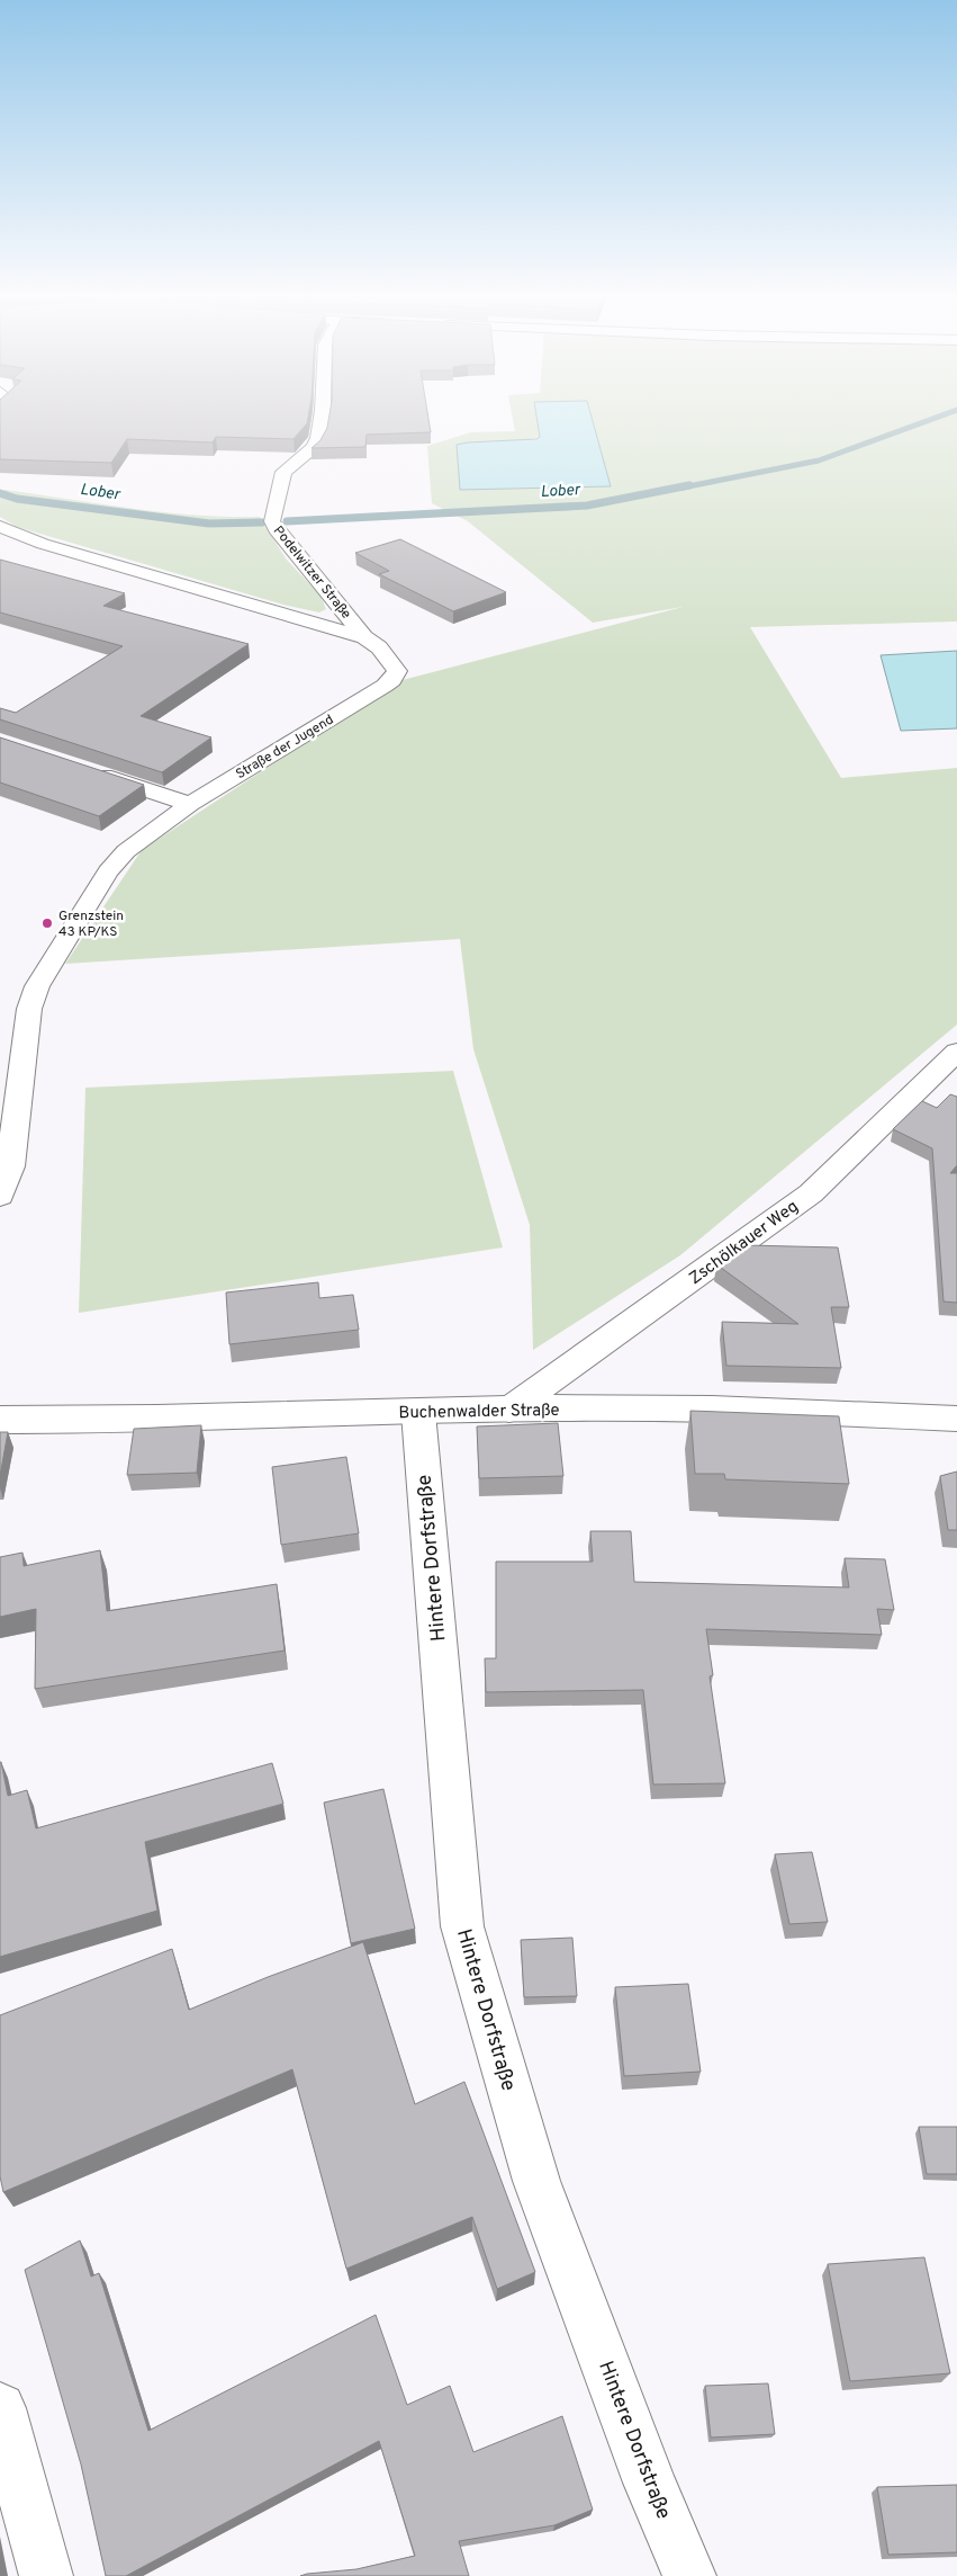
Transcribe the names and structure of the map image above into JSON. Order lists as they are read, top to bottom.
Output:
{
  "streets": {
    "street": [
      "Podelwitzer Straße",
      "Straße der Jugend",
      "Zschölkauer Weg",
      "Buchenwalder Straße",
      "Hintere Dorfstraße"
    ]
  },
  "crossings": [
    ["Podelwitzer Straße", "Straße der Jugend"],
    ["Zschölkauer Weg", "Buchenwalder Straße"],
    ["Buchenwalder Straße", "Hintere Dorfstraße"]
  ],
  "water": ["Lober"],
  "places": ["Grenzstein 43 KP/KS"]
}
